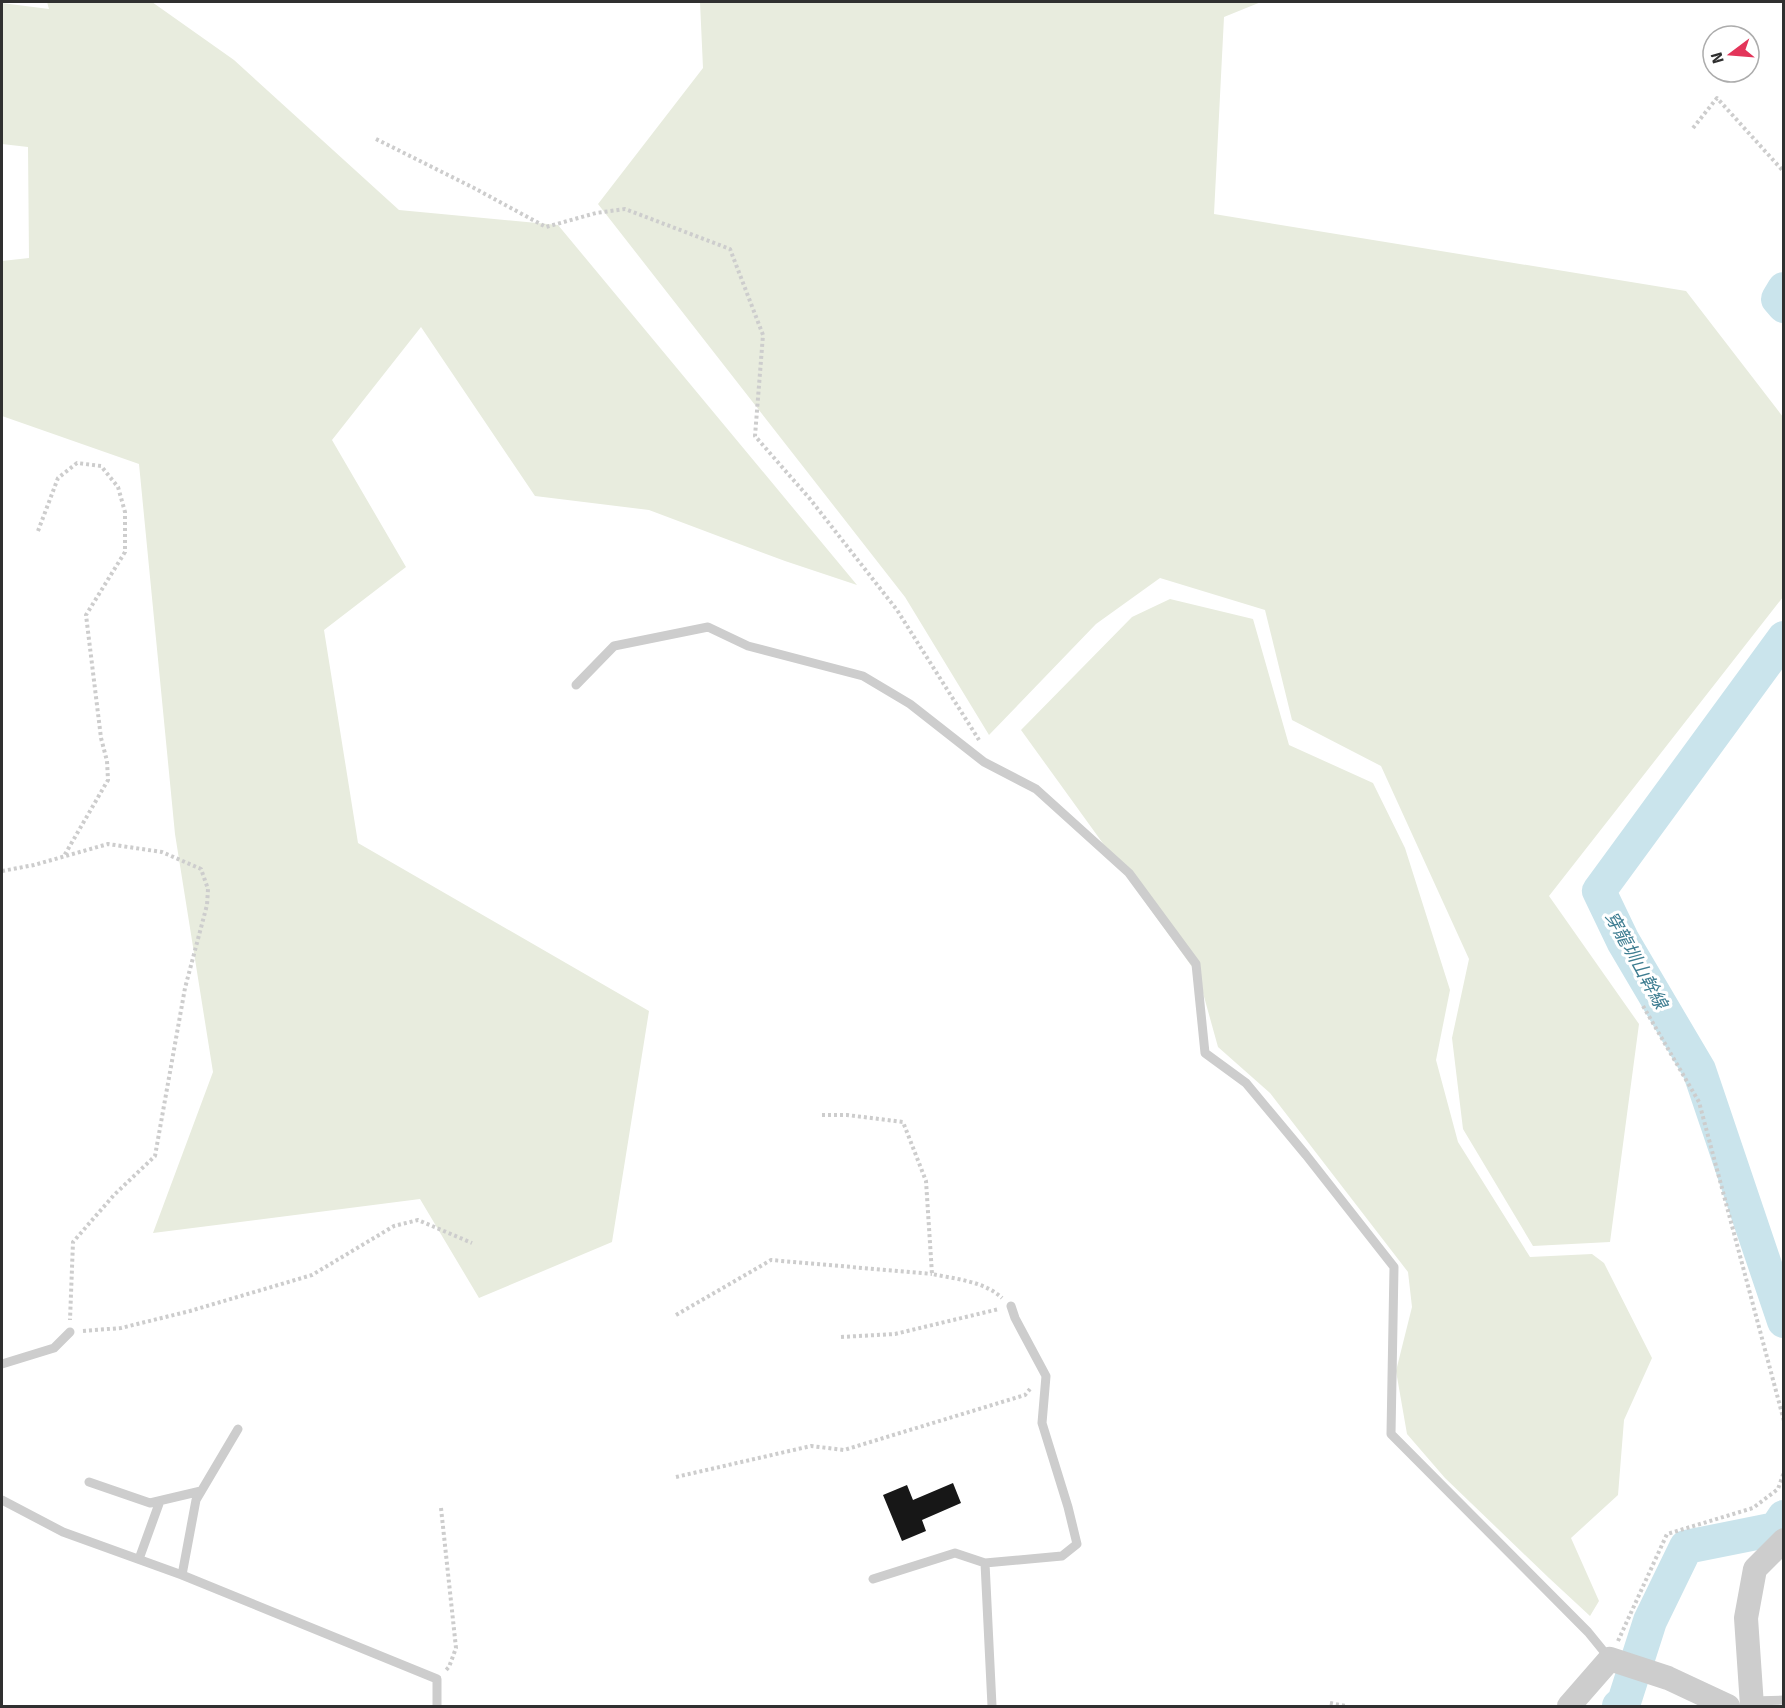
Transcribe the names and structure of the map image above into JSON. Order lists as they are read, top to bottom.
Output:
{
  "water": ["穿龍圳山幹線"],
  "north": "left"
}
